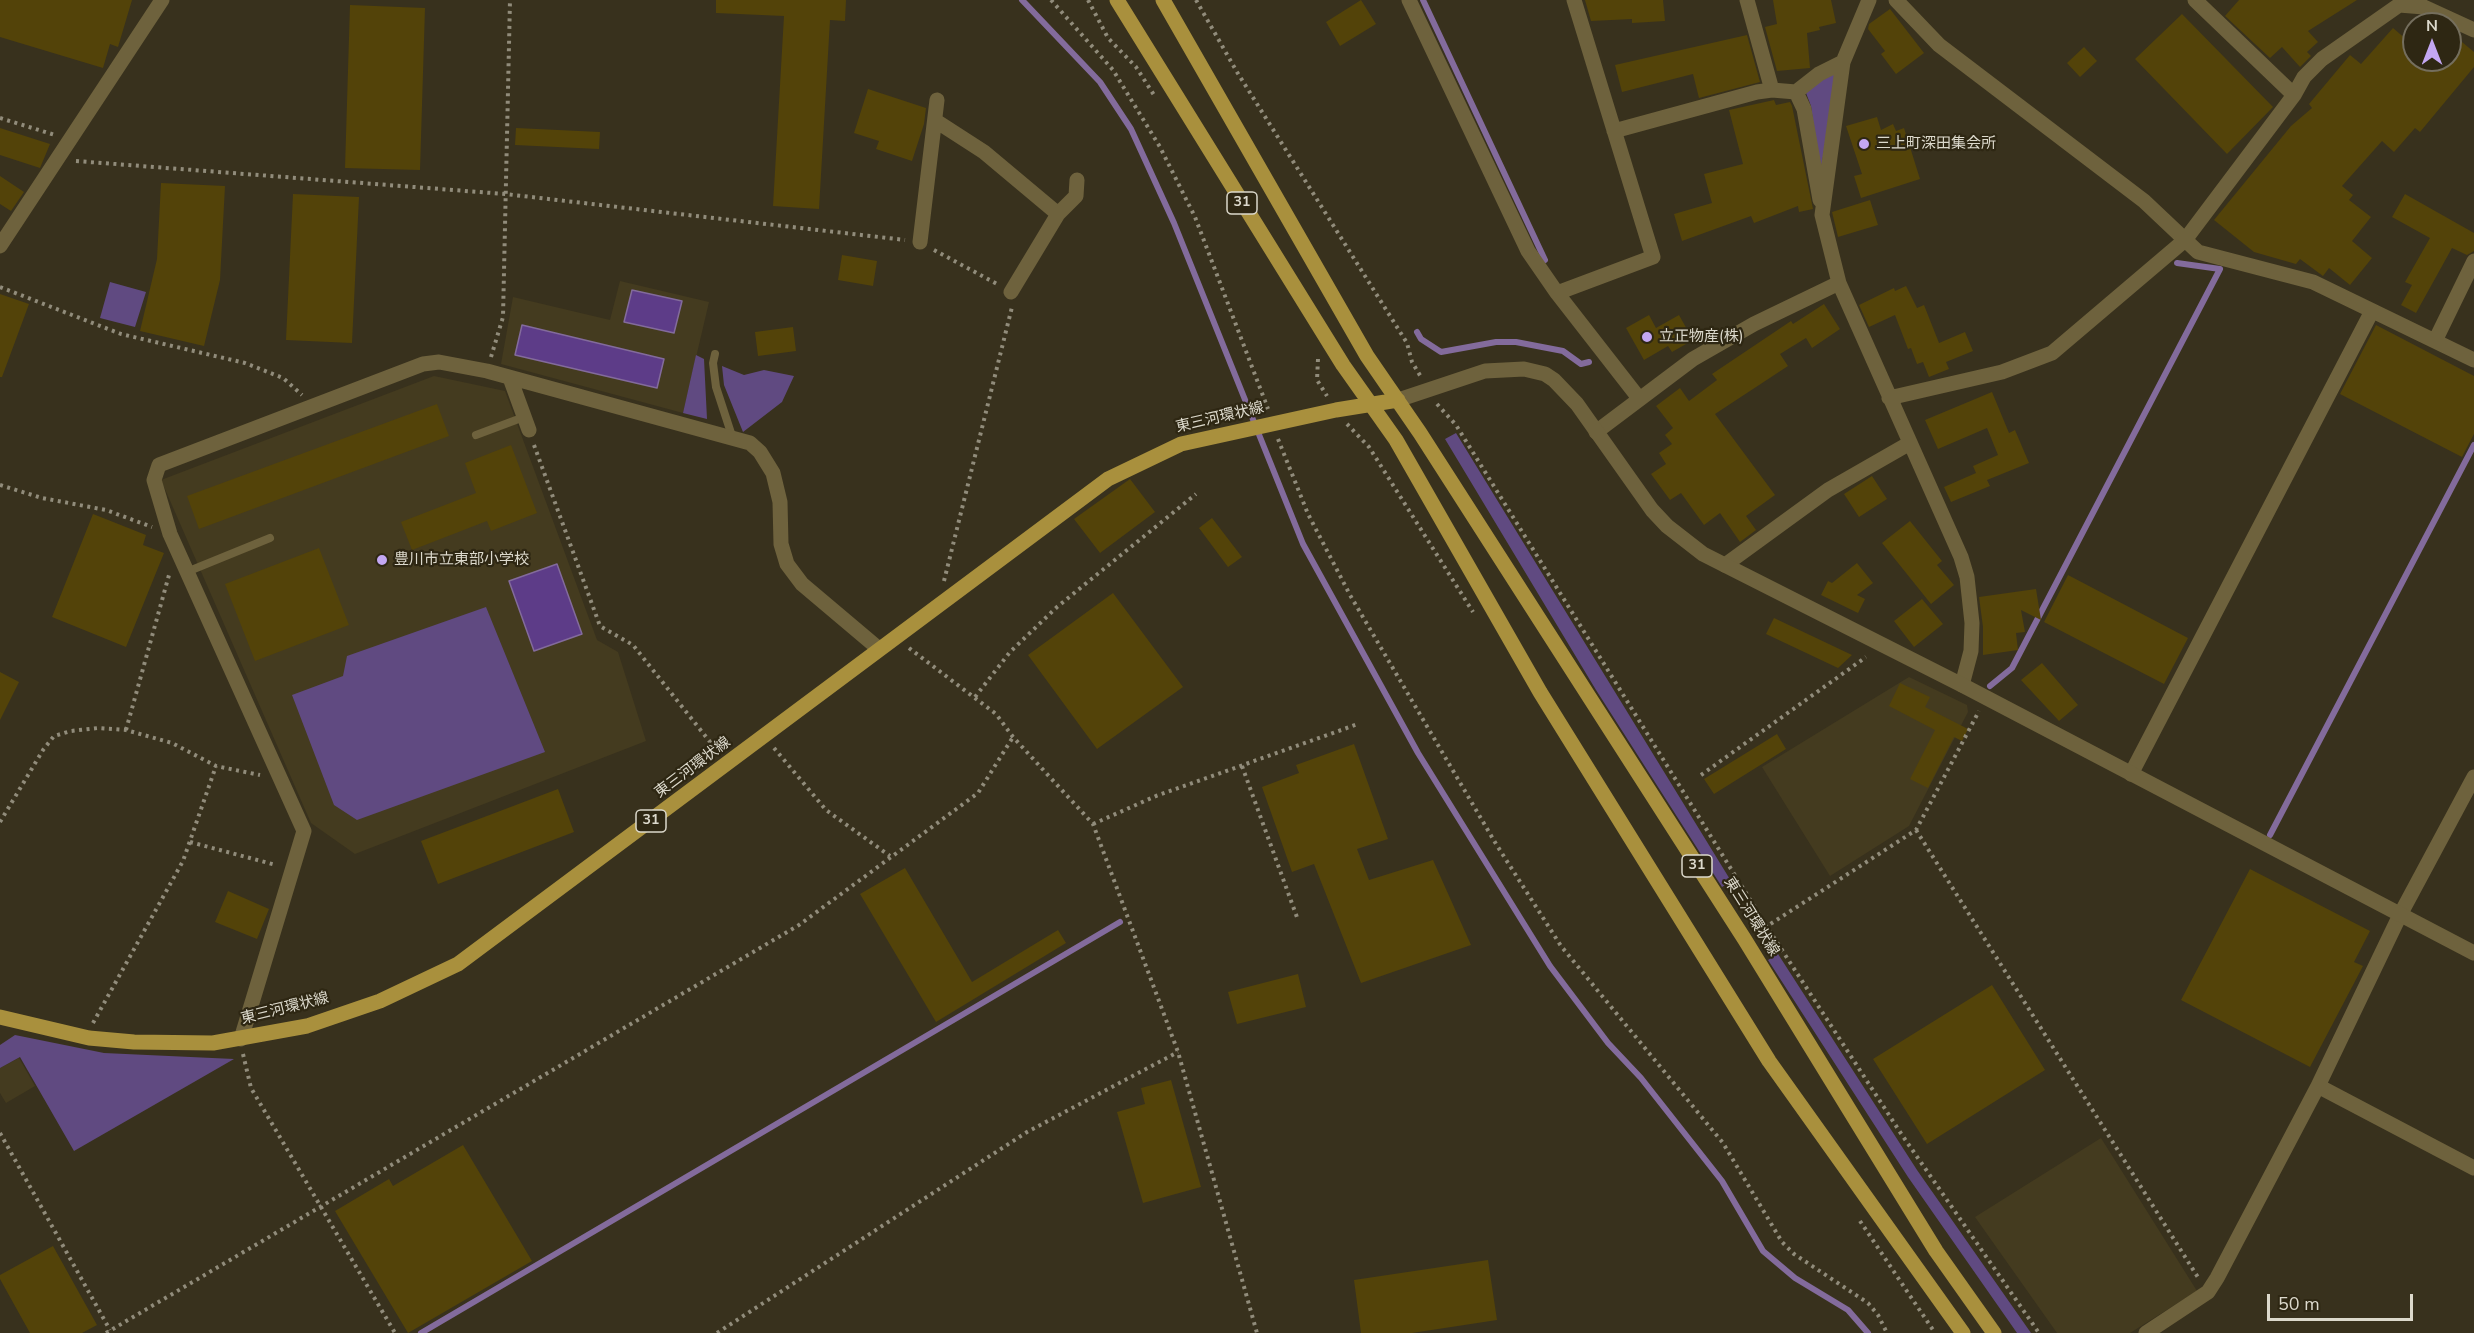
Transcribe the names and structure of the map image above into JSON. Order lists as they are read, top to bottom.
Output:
{
  "streets": {
    "main road": ["31", "東三河環状線"]
  },
  "crossings": [
    ["31", "東三河環状線"]
  ],
  "places": ["三上町深田集会所", "立正物産(株)", "豊川市立東部小学校"],
  "scale_bar": "50 m",
  "north": "top"
}
